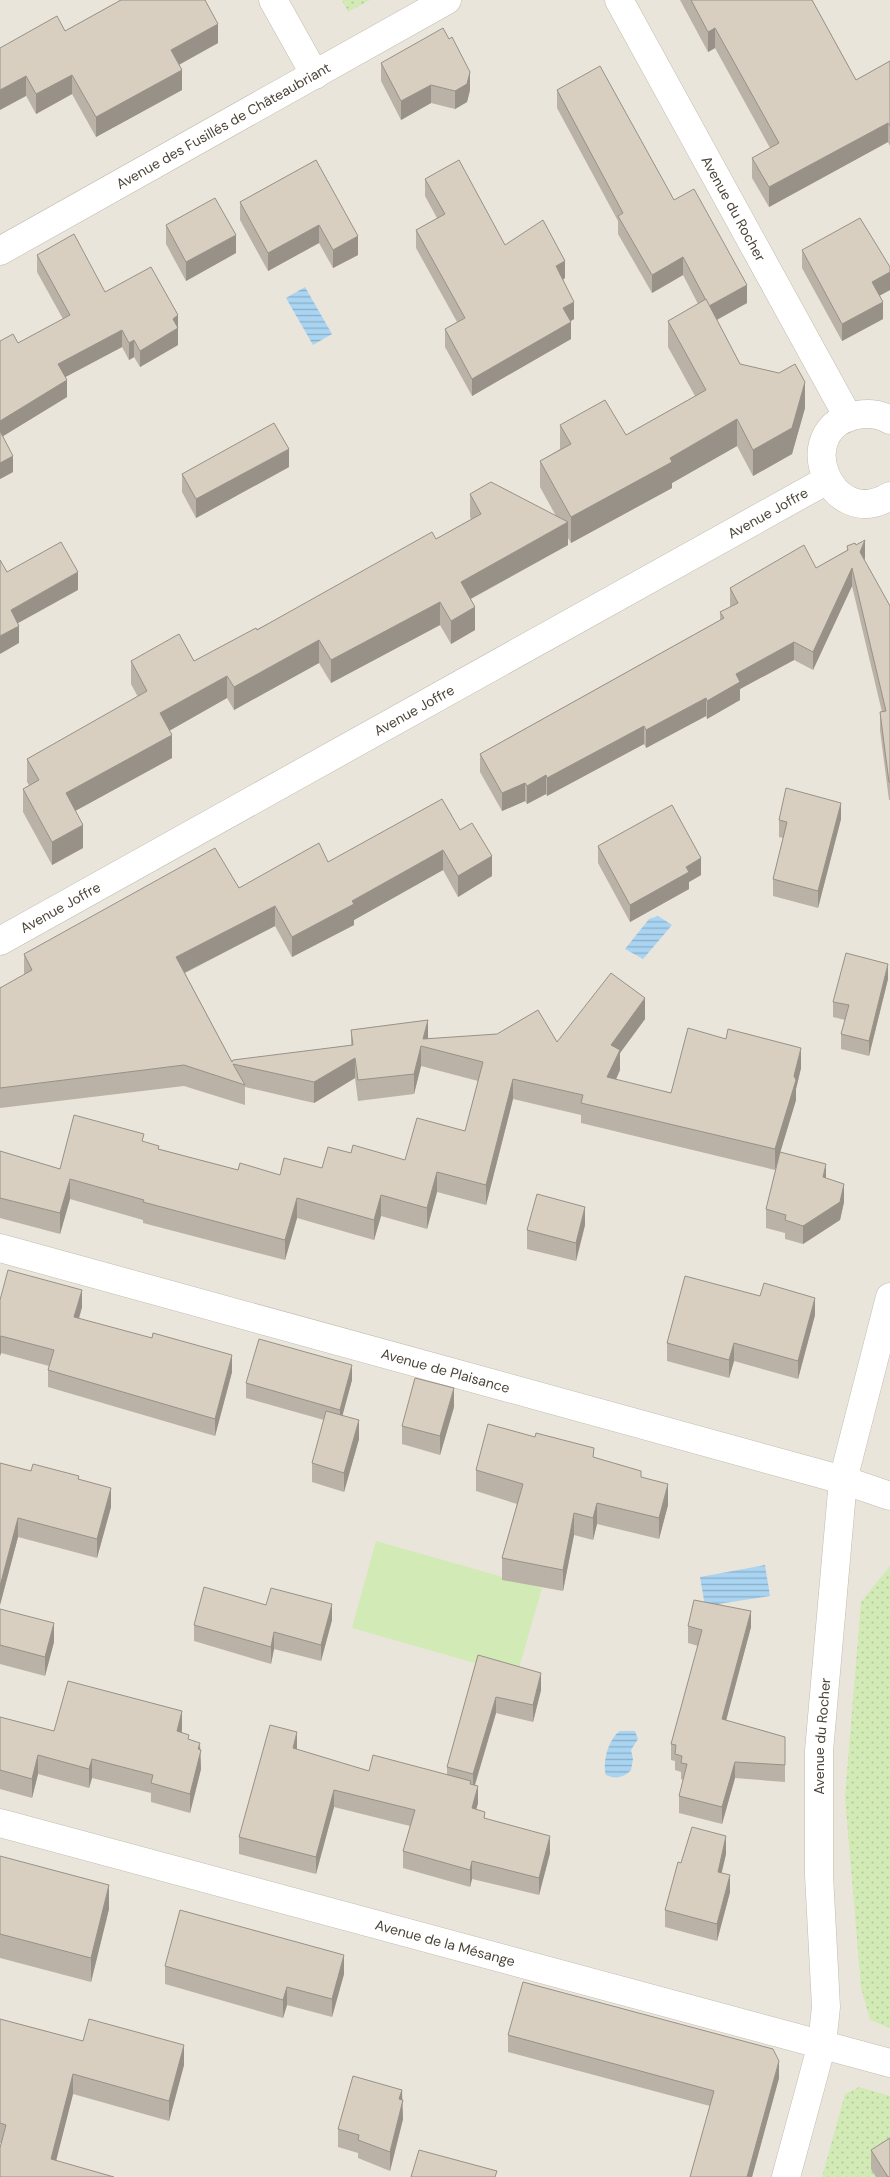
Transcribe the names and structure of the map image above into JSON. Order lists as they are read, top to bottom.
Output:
{
  "streets": {
    "street": [
      "Avenue des Fusillés de Châteaubriant",
      "Avenue du Rocher",
      "Avenue Joffre",
      "Avenue de Plaisance",
      "Avenue de la Mésange"
    ]
  },
  "crossings": [
    ["Avenue du Rocher", "Avenue de Plaisance"],
    ["Avenue du Rocher", "Avenue de la Mésange"]
  ]
}
